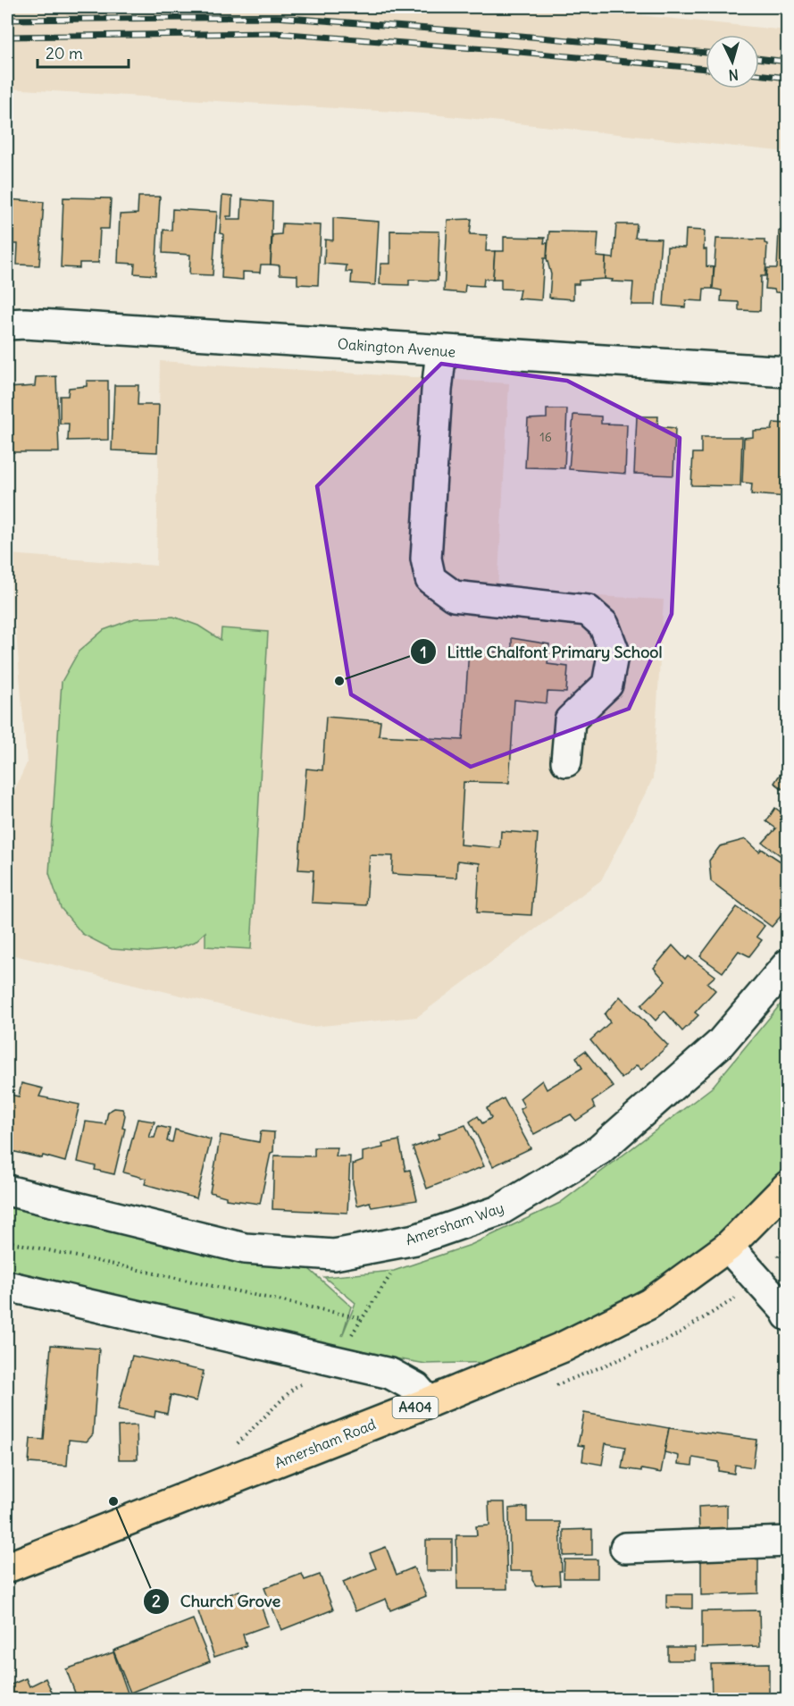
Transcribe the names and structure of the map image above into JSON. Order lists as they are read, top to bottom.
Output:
{
  "streets": {
    "main road": ["A404", "Amersham Road"],
    "street": ["Oakington Avenue", "Amersham Way"]
  },
  "places": ["Little Chalfont Primary School", "Church Grove"],
  "house_numbers": ["16"],
  "scale_bar": "20 m",
  "north": "bottom"
}
